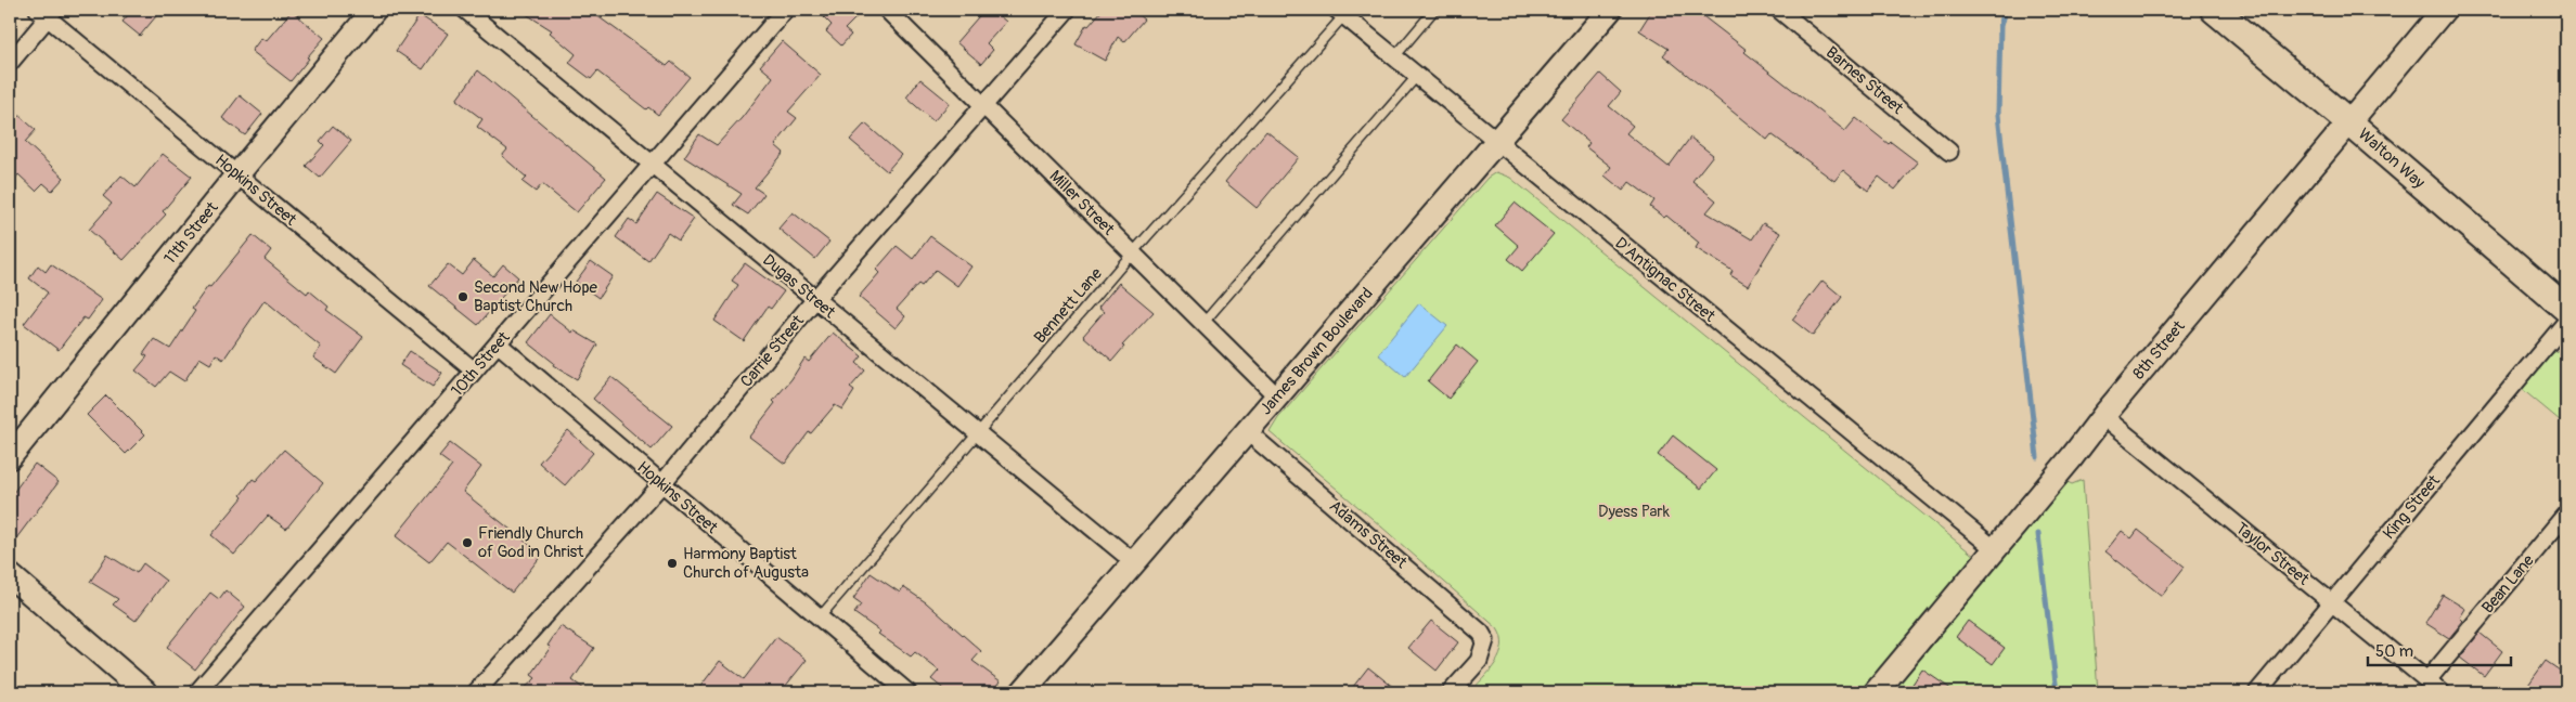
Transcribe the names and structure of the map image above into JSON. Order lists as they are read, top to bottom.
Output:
{
  "streets": {
    "main road": ["Walton Way"],
    "street": [
      "Barnes Street",
      "Hopkins Street",
      "Miller Street",
      "11th Street",
      "D'Antignac Street",
      "Dugas Street",
      "8th Street",
      "Carrie Street",
      "James Brown Boulevard",
      "10th Street",
      "King Street",
      "Adams Street",
      "Taylor Street",
      "Bean Lane"
    ],
    "lane": ["Bennett Lane"]
  },
  "crossings": [
    ["Walton Way", "8th Street"],
    ["Hopkins Street", "11th Street"],
    ["Hopkins Street", "Bennett Lane"],
    ["Hopkins Street", "Carrie Street"],
    ["Hopkins Street", "10th Street"],
    ["Miller Street", "Bennett Lane"],
    ["Miller Street", "Carrie Street"],
    ["Miller Street", "James Brown Boulevard"],
    ["D'Antignac Street", "Bennett Lane"],
    ["D'Antignac Street", "8th Street"],
    ["D'Antignac Street", "James Brown Boulevard"],
    ["Dugas Street", "Bennett Lane"],
    ["Dugas Street", "Carrie Street"],
    ["Dugas Street", "James Brown Boulevard"],
    ["Dugas Street", "10th Street"],
    ["8th Street", "Taylor Street"],
    ["James Brown Boulevard", "Adams Street"],
    ["King Street", "Taylor Street"],
    ["Taylor Street", "Bean Lane"]
  ],
  "parks": ["Dyess Park"],
  "places": ["Second New Hope Baptist Church", "Friendly Church of God in Christ", "Harmony Baptist Church of Augusta"],
  "scale_bar": "50 m"
}
